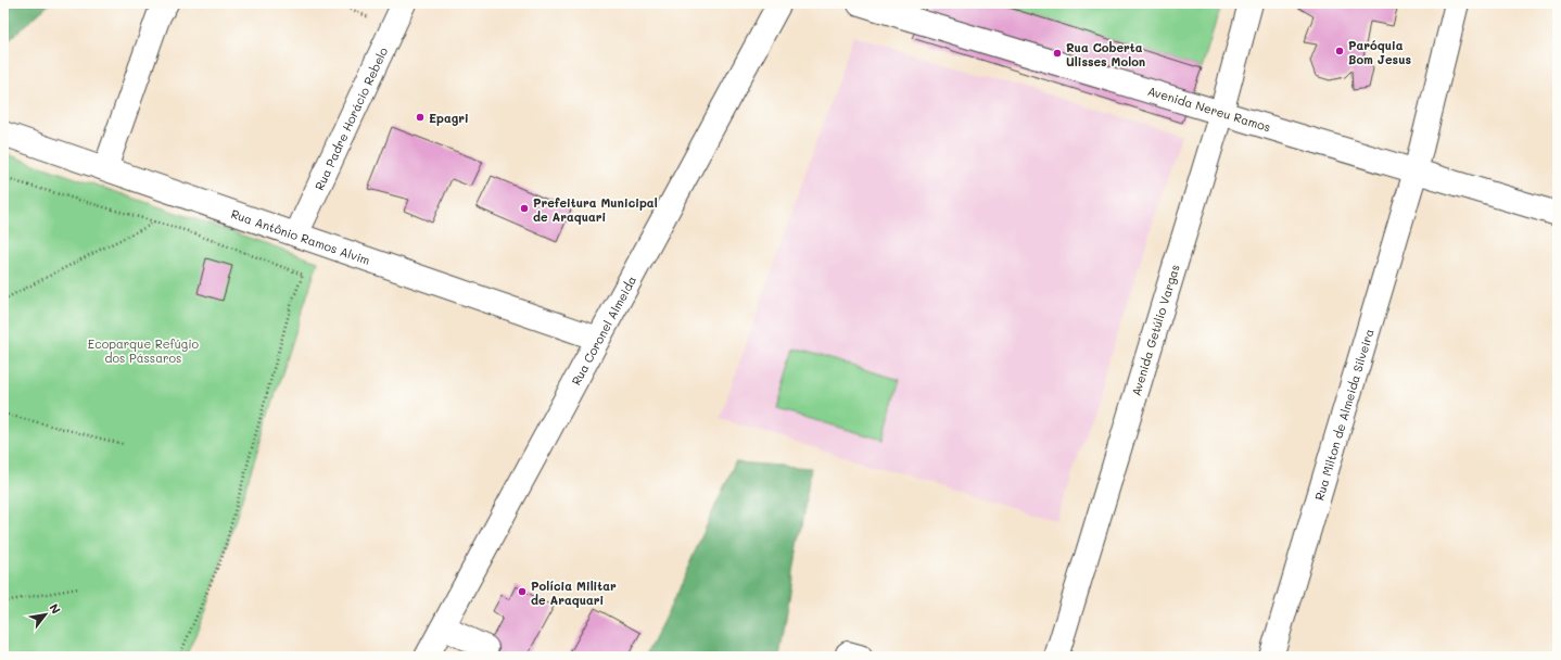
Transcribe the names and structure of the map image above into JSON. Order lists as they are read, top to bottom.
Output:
{
  "streets": {
    "main road": [
      "Avenida Nereu Ramos",
      "Rua Padre Horácio Rebelo",
      "Rua Antônio Ramos Alvim",
      "Rua Coronel Almeida",
      "Avenida Getúlio Vargas",
      "Rua Milton de Almeida Silveira"
    ]
  },
  "crossings": [
    ["Avenida Nereu Ramos", "Avenida Getúlio Vargas"],
    ["Avenida Nereu Ramos", "Rua Milton de Almeida Silveira"],
    ["Rua Padre Horácio Rebelo", "Rua Antônio Ramos Alvim"],
    ["Rua Antônio Ramos Alvim", "Rua Coronel Almeida"]
  ],
  "parks": ["Ecoparque Refúgio dos Pássaros"],
  "places": [
    "Paróquia Bom Jesus",
    "Rua Coberta Ulisses Molon",
    "Epagri",
    "Prefeitura Municipal de Araquari",
    "Polícia Militar de Araquari"
  ],
  "north": "top right"
}
